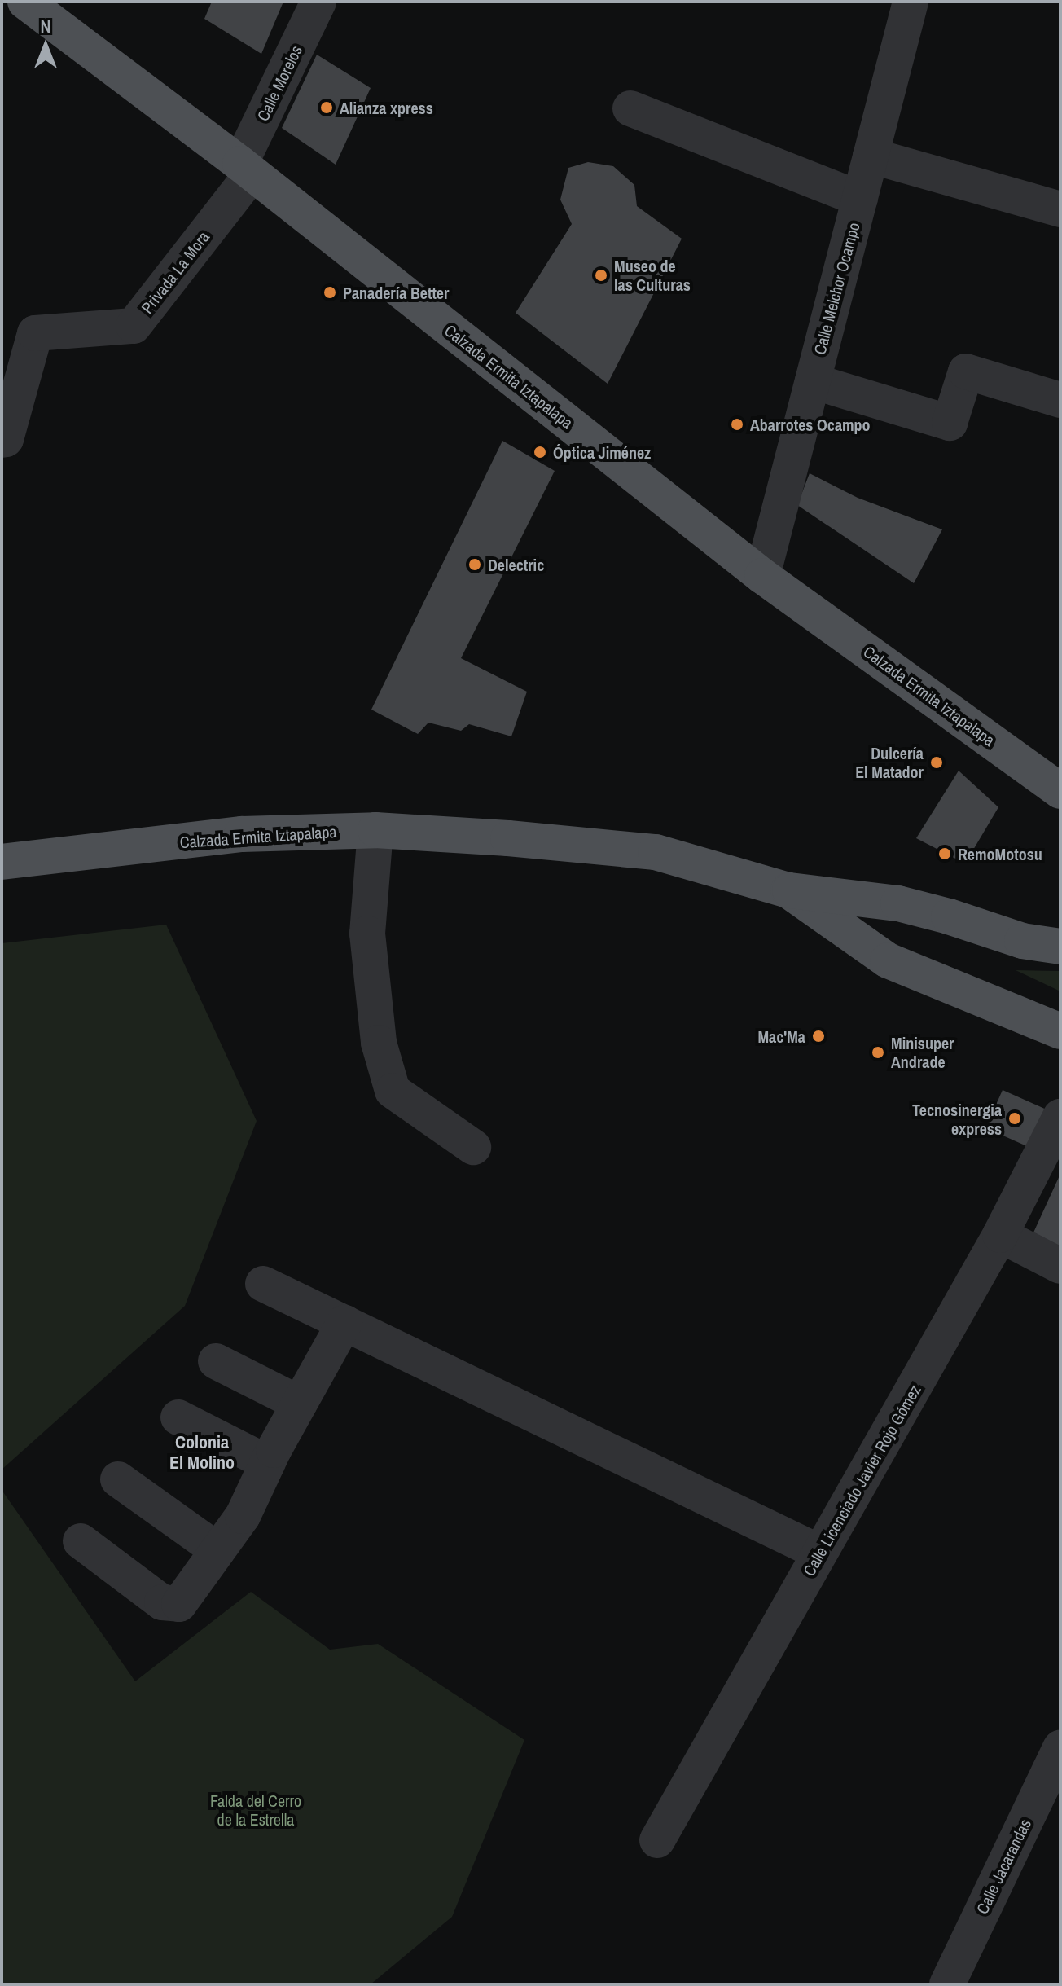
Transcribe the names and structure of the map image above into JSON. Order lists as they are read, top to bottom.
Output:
{
  "streets": {
    "main road": ["Calzada Ermita Iztapalapa"],
    "street": [
      "Calle Morelos",
      "Privada La Mora",
      "Calle Melchor Ocampo",
      "Calle Licenciado Javier Rojo Gómez",
      "Calle Jacarandas"
    ]
  },
  "crossings": [
    ["Calle Morelos", "Privada La Mora"],
    ["Calle Morelos", "Calzada Ermita Iztapalapa"],
    ["Privada La Mora", "Calzada Ermita Iztapalapa"],
    ["Calle Melchor Ocampo", "Calzada Ermita Iztapalapa"]
  ],
  "districts": ["Colonia El Molino"],
  "parks": ["Falda del Cerro de la Estrella"],
  "places": [
    "Alianza xpress",
    "Museo de las Culturas",
    "Panadería Better",
    "Abarrotes Ocampo",
    "Óptica Jiménez",
    "Delectric",
    "Dulcería El Matador",
    "RemoMotosu",
    "Mac'Ma",
    "Minisuper Andrade",
    "Tecnosinergia express"
  ],
  "north": "top"
}
